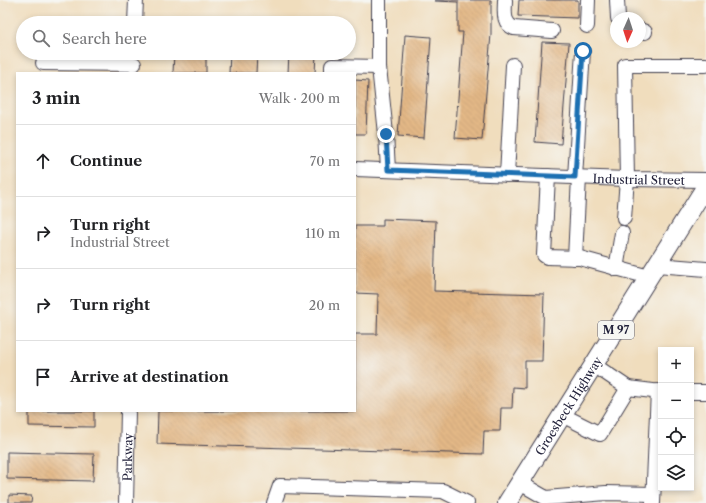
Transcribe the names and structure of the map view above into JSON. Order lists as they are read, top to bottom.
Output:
{
  "streets": {
    "main road": ["M 97", "Groesbeck Highway"],
    "street": ["Industrial Street", "Parkway"]
  },
  "north": "bottom",
  "page": {
    "search": "Search here",
    "heading": ["3 min", "Walk · 200 m"],
    "list": [
      ["Continue", "70 m"],
      ["Turn right", "Industrial Street", "110 m"],
      ["Turn right", "20 m"],
      "Arrive at destination"
    ],
    "map_buttons": ["+", "−"]
  }
}
